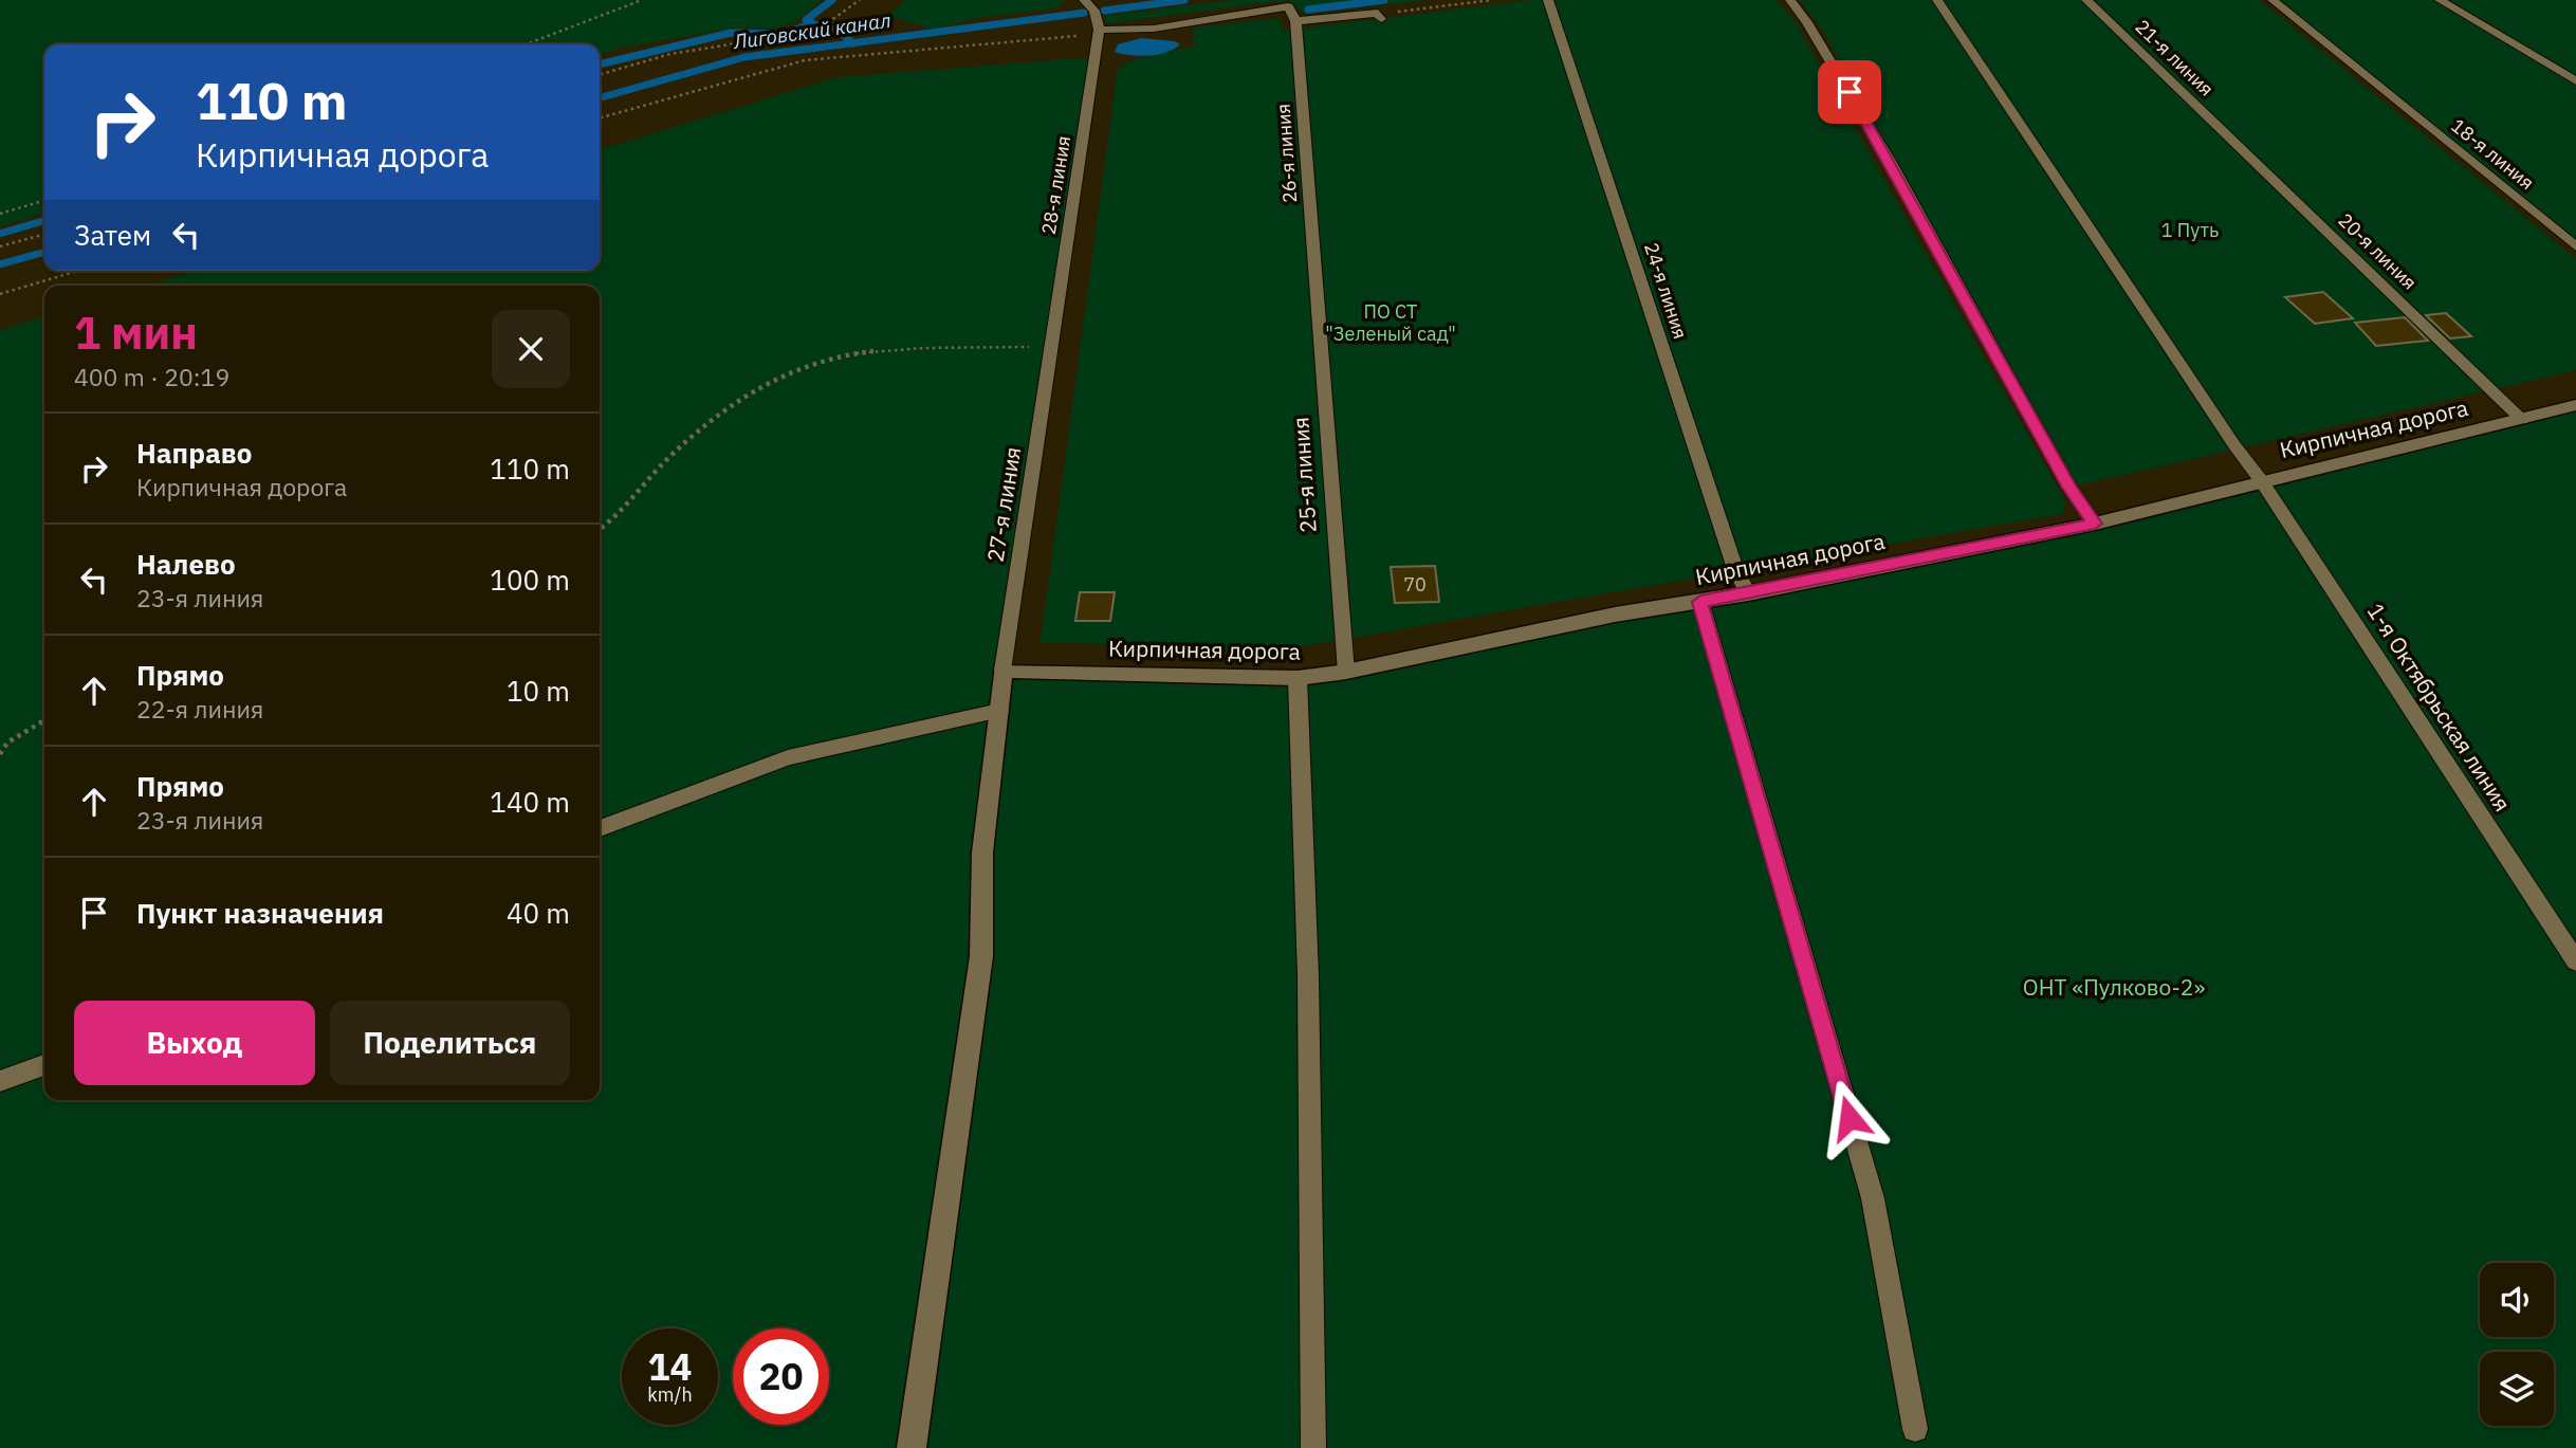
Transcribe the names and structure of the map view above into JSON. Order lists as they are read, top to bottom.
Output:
{
  "streets": {
    "street": ["Кирпичная дорога"],
    "lane": [
      "21-я линия",
      "26-я линия",
      "18-я линия",
      "28-я линия",
      "20-я линия",
      "24-я линия",
      "25-я линия",
      "27-я линия",
      "1-я Октябрьская линия"
    ]
  },
  "crossings": [
    ["21-я линия", "20-я линия"],
    ["26-я линия", "25-я линия"],
    ["28-я линия", "27-я линия"],
    ["20-я линия", "Кирпичная дорога"],
    ["24-я линия", "Кирпичная дорога"],
    ["Кирпичная дорога", "25-я линия"],
    ["Кирпичная дорога", "27-я линия"],
    ["Кирпичная дорога", "1-я Октябрьская линия"]
  ],
  "water": ["Лиговский канал"],
  "parks": ["1 Путь", "ПО СТ \"Зеленый сад\"", "ОНТ «Пулково-2»"],
  "house_numbers": ["70"],
  "page": {
    "turn": ["110 m", "Кирпичная дорога"],
    "then": "Затем",
    "heading": ["1 мин", "400 m · 20:19"],
    "list": [
      {
        "name": "Направо",
        "note": "Кирпичная дорога",
        "value": "110 m"
      },
      {
        "name": "Налево",
        "note": "23-я линия",
        "value": "100 m"
      },
      {
        "name": "Прямо",
        "note": "22-я линия",
        "value": "10 m"
      },
      {
        "name": "Прямо",
        "note": "23-я линия",
        "value": "140 m"
      },
      {
        "name": "Пункт назначения",
        "value": "40 m"
      }
    ],
    "buttons": ["Выход", "Поделиться"],
    "speed": "14 km/h",
    "limit": "20"
  }
}
